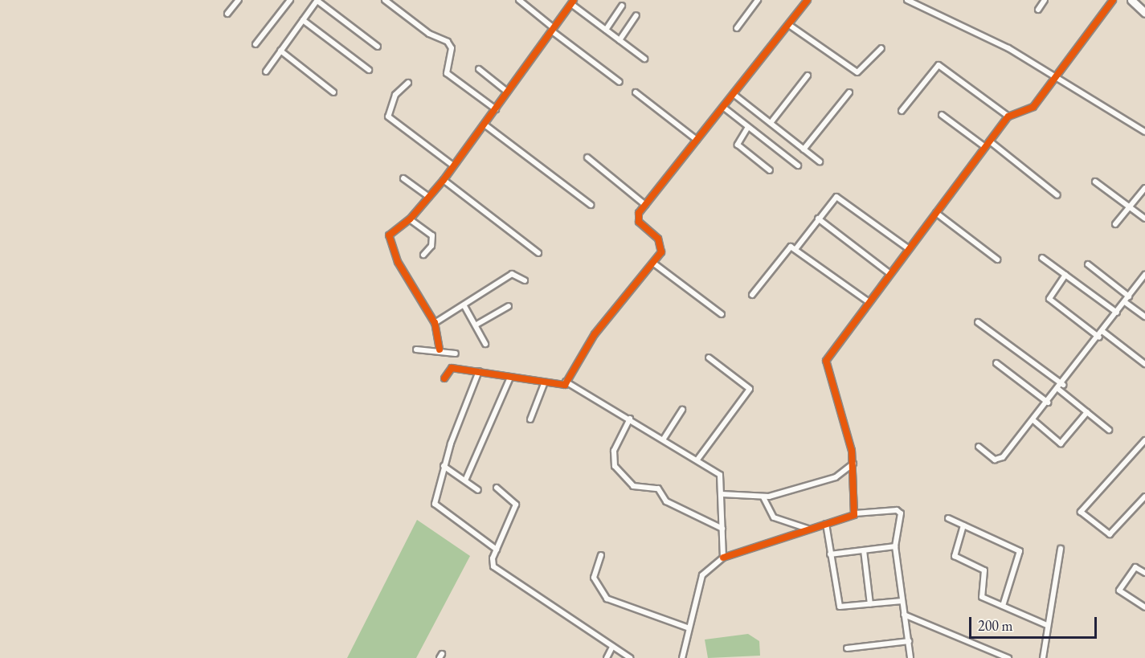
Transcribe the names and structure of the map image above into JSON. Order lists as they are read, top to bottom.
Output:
{
  "scale_bar": "200 m"
}
